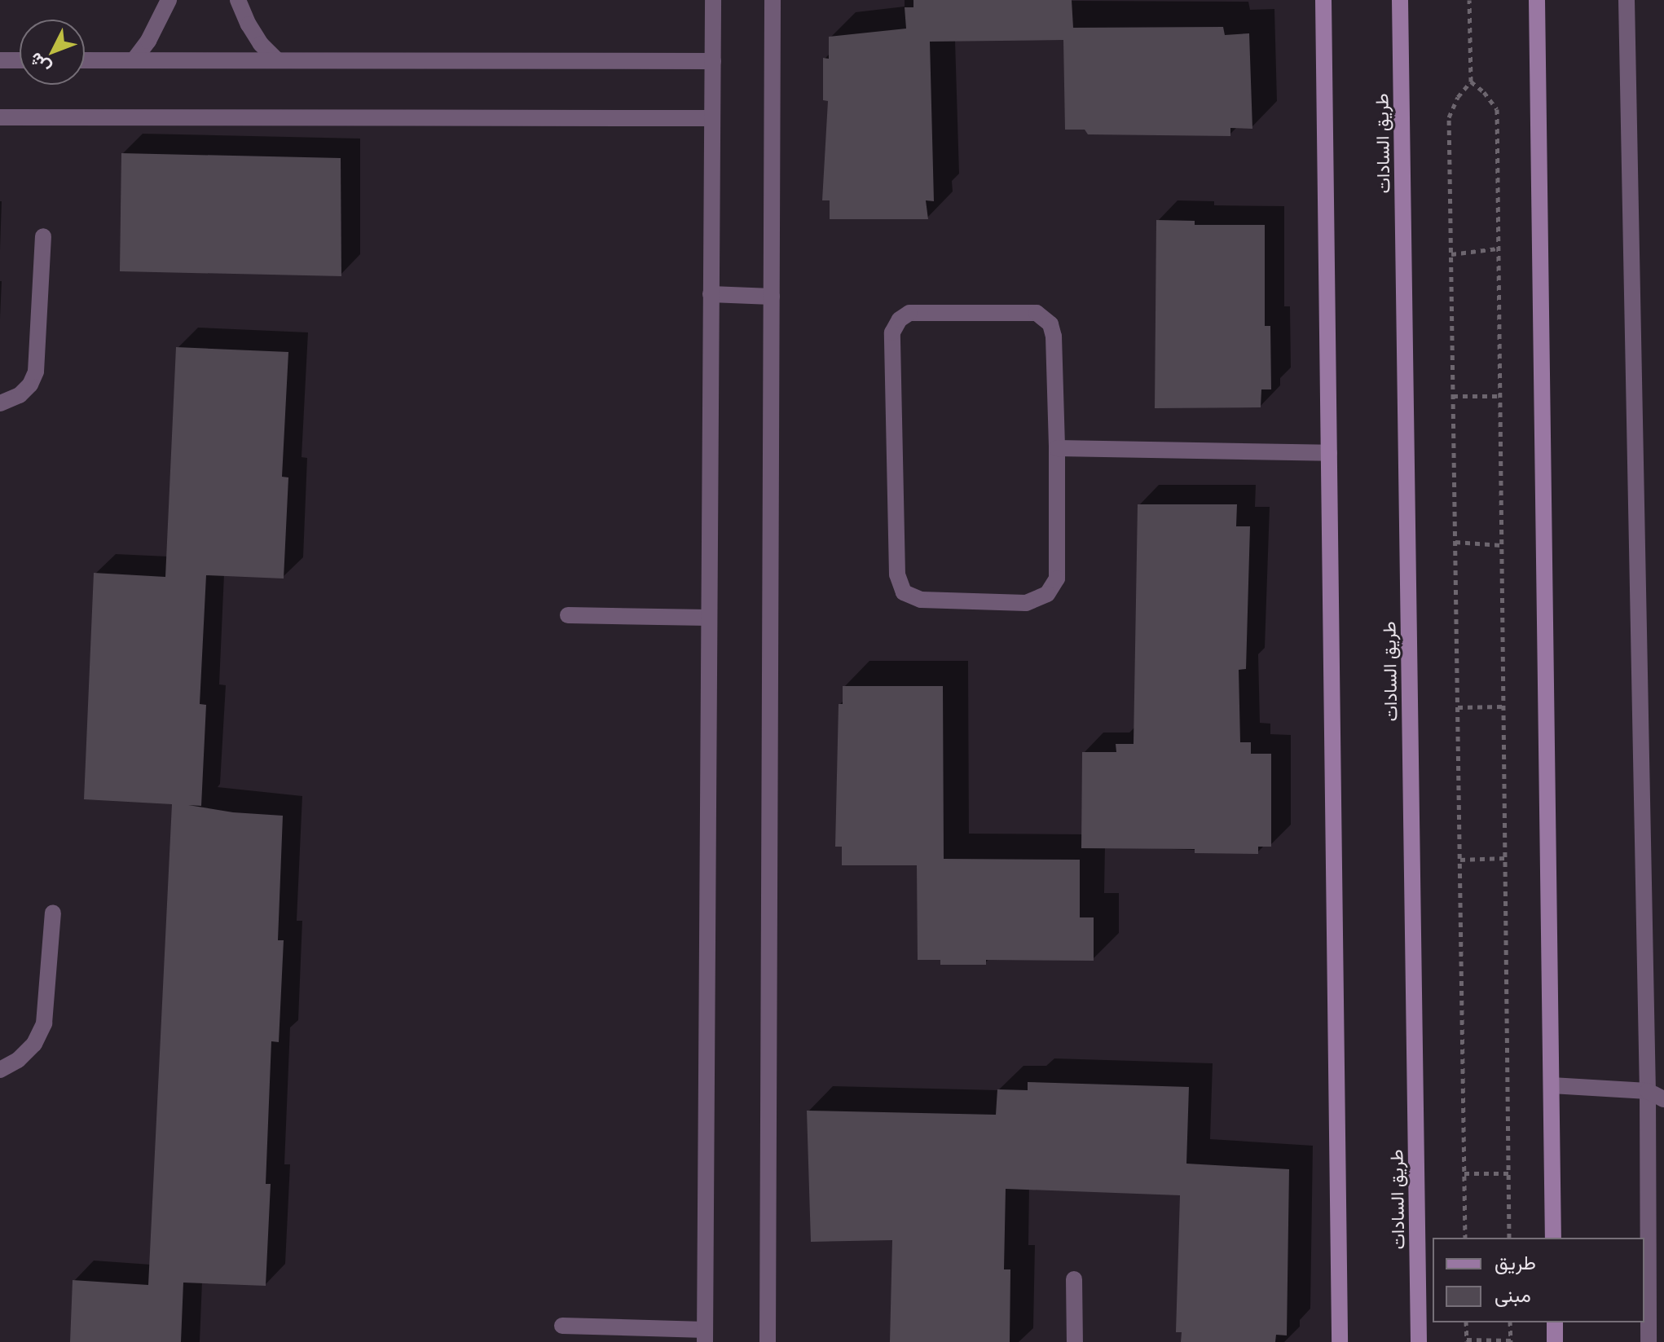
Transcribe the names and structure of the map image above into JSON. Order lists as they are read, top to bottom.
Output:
{
  "streets": {
    "main road": ["طريق السادات"]
  },
  "legend": ["طريق", "مبنى"],
  "north": "bottom left"
}
